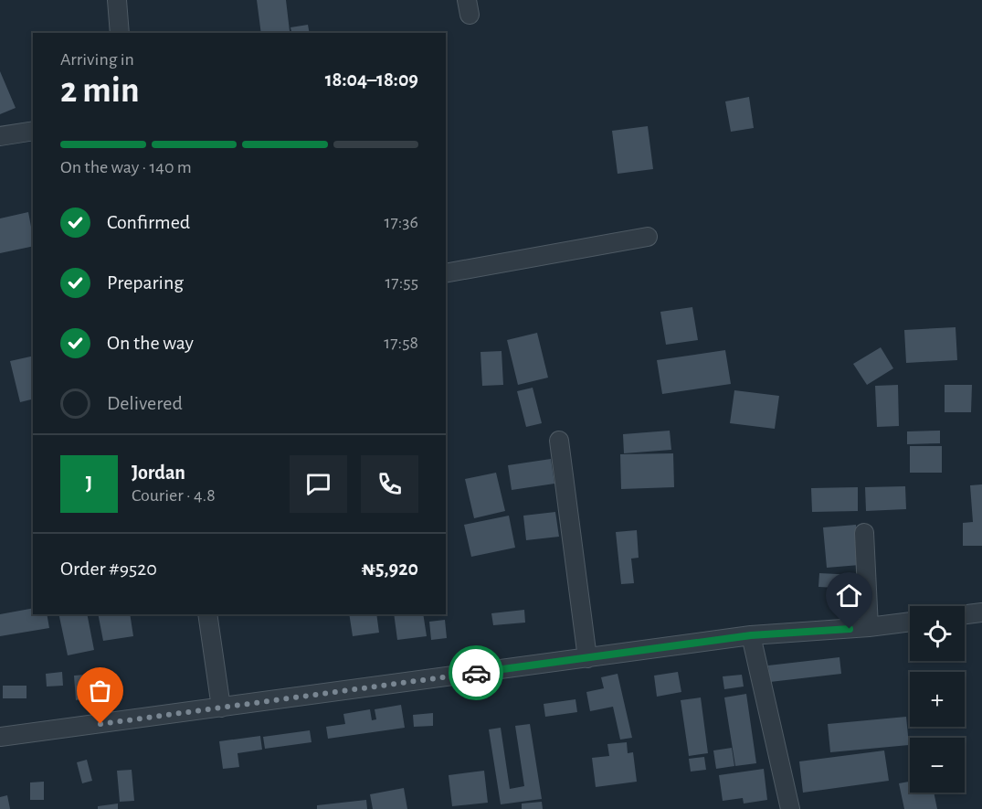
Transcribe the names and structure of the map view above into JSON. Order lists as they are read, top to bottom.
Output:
{
  "page": {
    "heading": ["2 min", "Arriving in", "18:04–18:09"],
    "panel": [
      "Jordan",
      "Courier · 4.8",
      "Order #9520",
      "₦5,920"
    ],
    "bar": "On the way · 140 m",
    "list": [
      ["Confirmed", "17:36"],
      ["Preparing", "17:55"],
      ["On the way", "17:58"],
      "Delivered"
    ],
    "round": "J",
    "map_buttons": ["+", "−"]
  }
}
